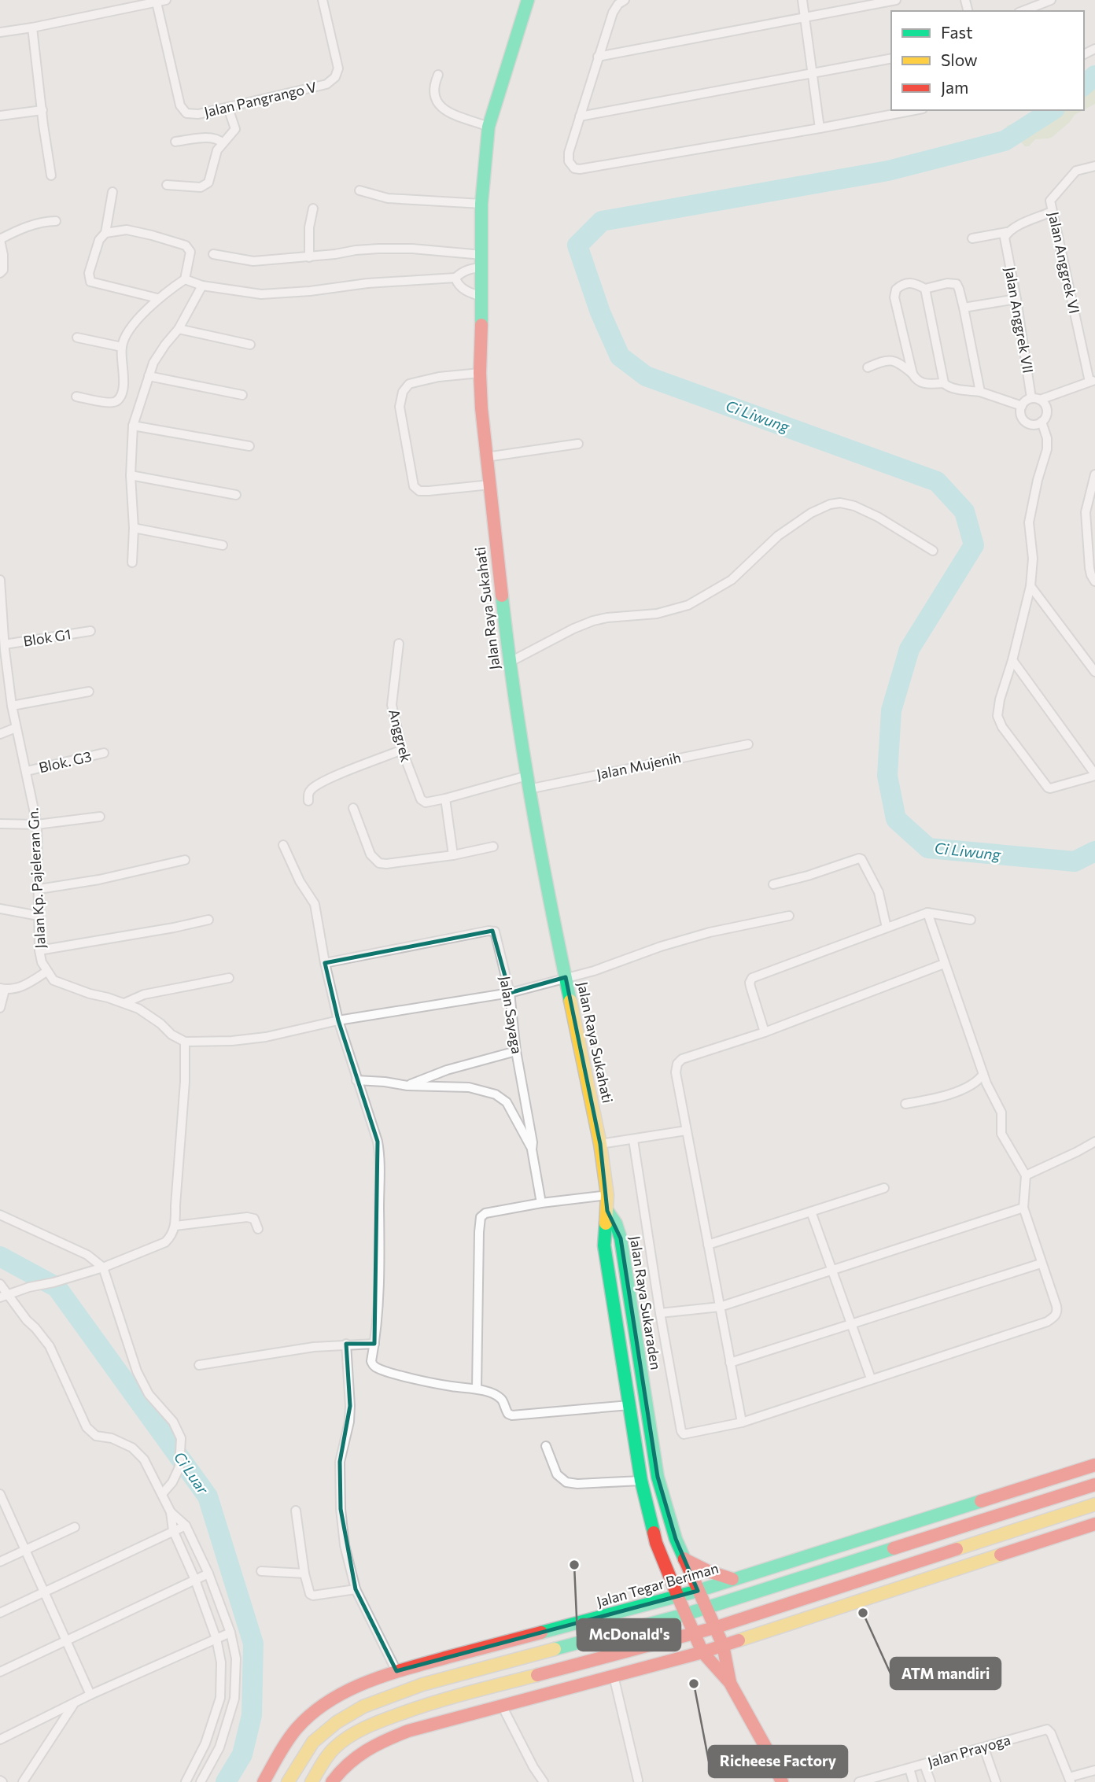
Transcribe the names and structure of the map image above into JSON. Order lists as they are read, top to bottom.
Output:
{
  "streets": {
    "main road": ["Jalan Raya Sukahati", "Jalan Raya Sukaraden", "Jalan Tegar Beriman"],
    "street": [
      "Jalan Pangrango V",
      "Jalan Anggrek VI",
      "Jalan Anggrek VII",
      "Blok G1",
      "Anggrek",
      "Blok. G3",
      "Jalan Mujenih",
      "Jalan Kp. Pajeleran Gn.",
      "Jalan Sayaga",
      "Jalan Prayoga"
    ]
  },
  "crossings": [
    ["Jalan Raya Sukahati", "Anggrek"],
    ["Jalan Raya Sukahati", "Jalan Mujenih"],
    ["Jalan Raya Sukahati", "Jalan Raya Sukaraden"],
    ["Blok G1", "Jalan Kp. Pajeleran Gn."],
    ["Blok. G3", "Jalan Kp. Pajeleran Gn."],
    ["Jalan Raya Sukaraden", "Jalan Tegar Beriman"]
  ],
  "water": ["Ci Liwung", "Ci Luar"],
  "places": ["McDonald's", "ATM mandiri", "Richeese Factory"],
  "legend": ["Fast", "Slow", "Jam"]
}
